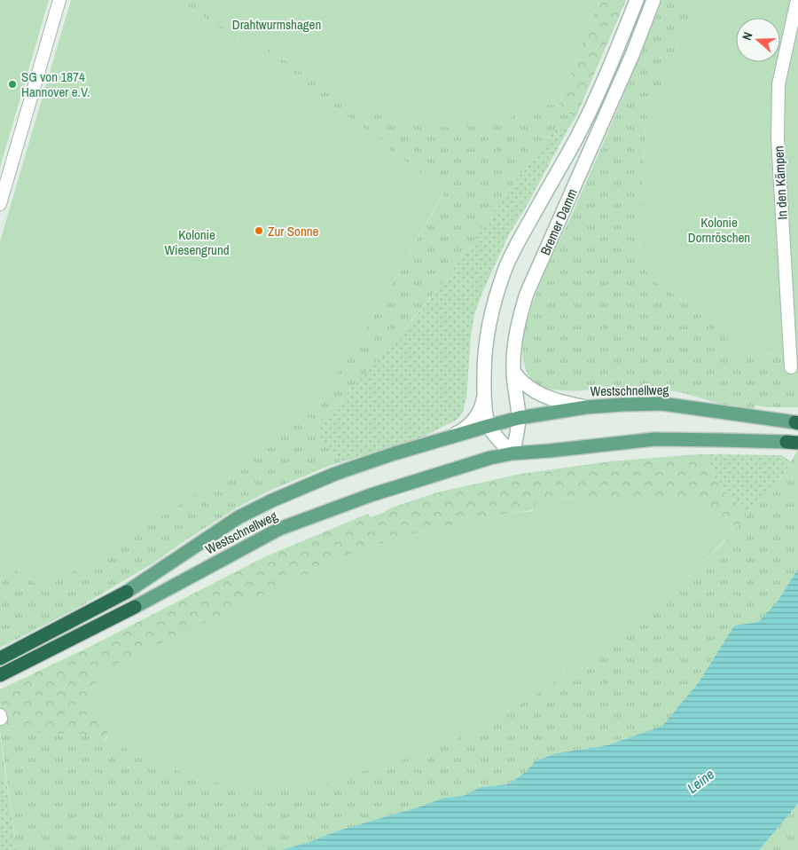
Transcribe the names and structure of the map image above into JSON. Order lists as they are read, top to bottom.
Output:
{
  "streets": {
    "highway": ["Westschnellweg"],
    "main road": ["Bremer Damm"],
    "street": ["In den Kämpen"]
  },
  "crossings": [
    ["Bremer Damm", "Westschnellweg"]
  ],
  "water": ["Leine"],
  "parks": ["Drahtwurmshagen", "Kolonie Dornröschen", "Kolonie Wiesengrund"],
  "places": ["SG von 1874 Hannover e.V.", "Zur Sonne"],
  "north": "left"
}
